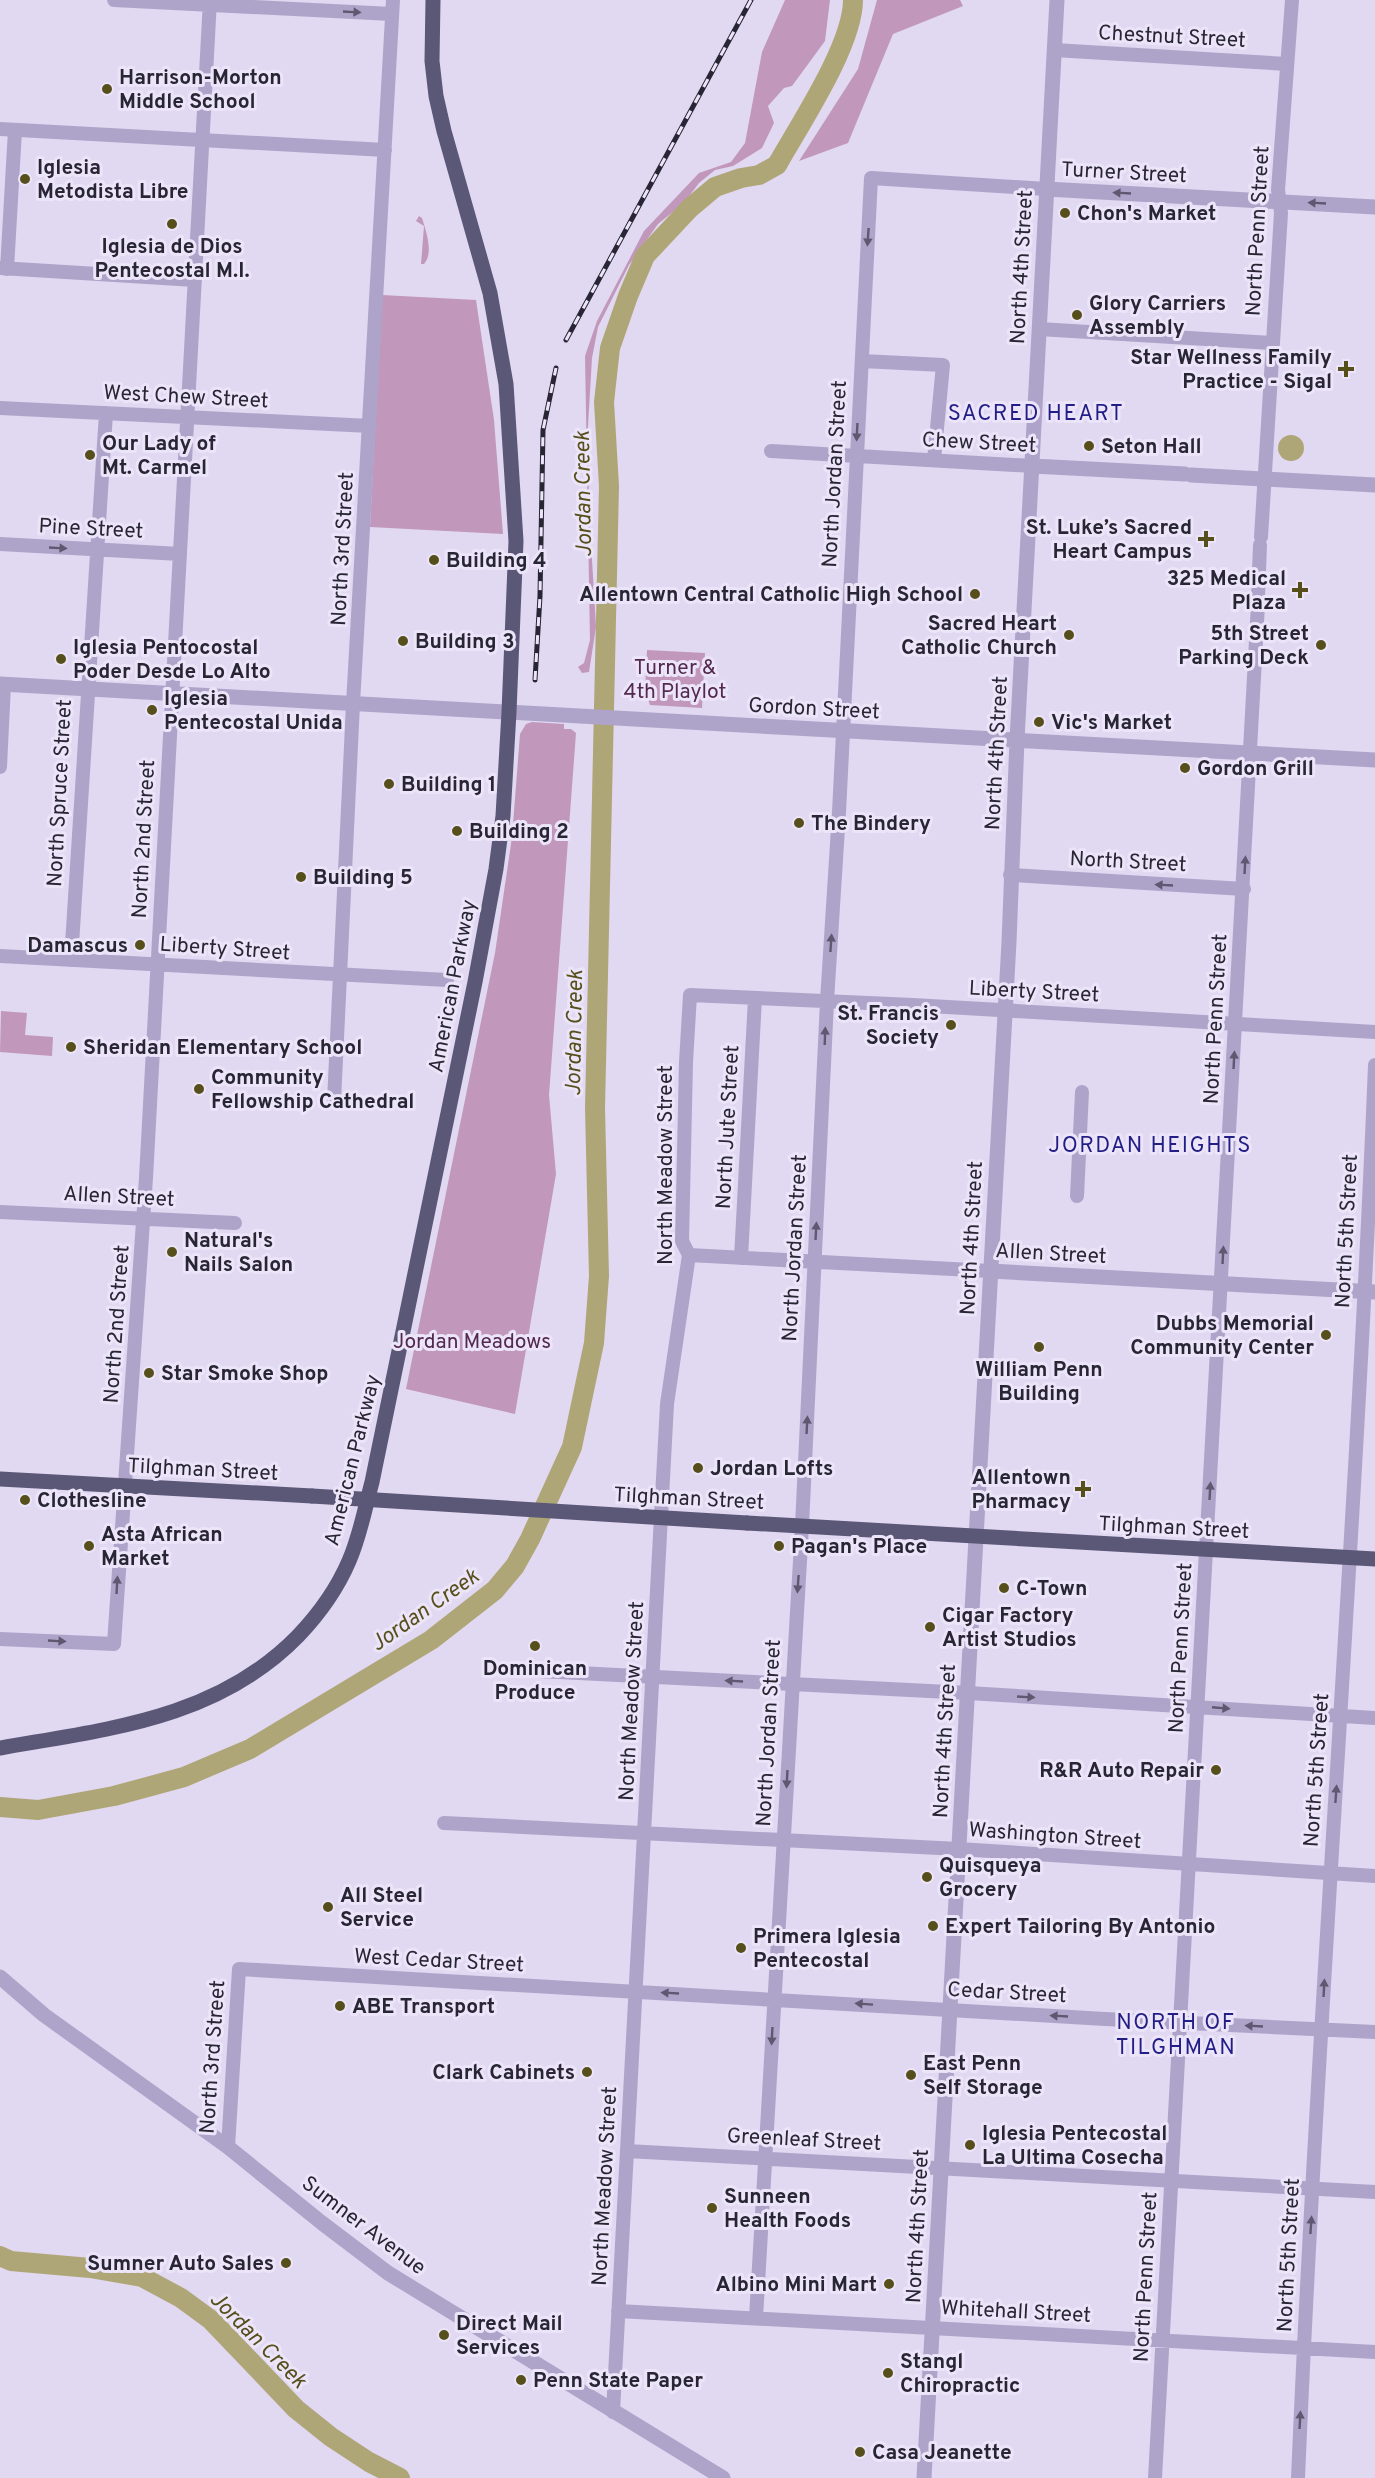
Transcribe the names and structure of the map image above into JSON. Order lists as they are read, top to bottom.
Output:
{
  "streets": {
    "main road": ["American Parkway", "Tilghman Street"],
    "street": [
      "Chestnut Street",
      "Turner Street",
      "North Penn Street",
      "North 4th Street",
      "West Chew Street",
      "Chew Street",
      "North Jordan Street",
      "Pine Street",
      "North 3rd Street",
      "Gordon Street",
      "North Spruce Street",
      "North 2nd Street",
      "North Street",
      "Liberty Street",
      "North Jute Street",
      "North Meadow Street",
      "Allen Street",
      "North 5th Street",
      "Washington Street",
      "West Cedar Street",
      "Cedar Street",
      "Greenleaf Street",
      "Sumner Avenue",
      "Whitehall Street"
    ]
  },
  "crossings": [
    ["Chestnut Street", "North Penn Street"],
    ["Chestnut Street", "North 4th Street"],
    ["Turner Street", "North Penn Street"],
    ["Turner Street", "North 4th Street"],
    ["Turner Street", "North Jordan Street"],
    ["North Penn Street", "Chew Street"],
    ["North Penn Street", "Gordon Street"],
    ["North Penn Street", "North Street"],
    ["North Penn Street", "Liberty Street"],
    ["North Penn Street", "Allen Street"],
    ["North Penn Street", "Tilghman Street"],
    ["North Penn Street", "Washington Street"],
    ["North Penn Street", "Cedar Street"],
    ["North Penn Street", "Greenleaf Street"],
    ["North Penn Street", "Whitehall Street"],
    ["North 4th Street", "Chew Street"],
    ["North 4th Street", "Gordon Street"],
    ["North 4th Street", "North Street"],
    ["North 4th Street", "Liberty Street"],
    ["North 4th Street", "Allen Street"],
    ["North 4th Street", "Tilghman Street"],
    ["North 4th Street", "Washington Street"],
    ["North 4th Street", "Cedar Street"],
    ["North 4th Street", "Greenleaf Street"],
    ["North 4th Street", "Whitehall Street"],
    ["West Chew Street", "North 3rd Street"],
    ["West Chew Street", "North Spruce Street"],
    ["West Chew Street", "North 2nd Street"],
    ["Chew Street", "North Jordan Street"],
    ["North Jordan Street", "Gordon Street"],
    ["North Jordan Street", "Liberty Street"],
    ["North Jordan Street", "Allen Street"],
    ["North Jordan Street", "Tilghman Street"],
    ["North Jordan Street", "Washington Street"],
    ["North Jordan Street", "Cedar Street"],
    ["North Jordan Street", "Greenleaf Street"],
    ["North Jordan Street", "Whitehall Street"],
    ["Pine Street", "North Spruce Street"],
    ["Pine Street", "North 2nd Street"],
    ["North 3rd Street", "Gordon Street"],
    ["North 3rd Street", "Liberty Street"],
    ["North 3rd Street", "West Cedar Street"],
    ["North 3rd Street", "Sumner Avenue"],
    ["Gordon Street", "North Spruce Street"],
    ["Gordon Street", "North 2nd Street"],
    ["Gordon Street", "American Parkway"],
    ["North Spruce Street", "Liberty Street"],
    ["North 2nd Street", "Liberty Street"],
    ["North 2nd Street", "Allen Street"],
    ["North 2nd Street", "Tilghman Street"],
    ["Liberty Street", "North Jute Street"],
    ["Liberty Street", "North Meadow Street"],
    ["North Jute Street", "Allen Street"],
    ["North Meadow Street", "Allen Street"],
    ["North Meadow Street", "Washington Street"],
    ["North Meadow Street", "West Cedar Street"],
    ["North Meadow Street", "Cedar Street"],
    ["North Meadow Street", "Greenleaf Street"],
    ["North Meadow Street", "Sumner Avenue"],
    ["North Meadow Street", "Whitehall Street"],
    ["Allen Street", "North 5th Street"],
    ["North 5th Street", "Tilghman Street"],
    ["North 5th Street", "Washington Street"],
    ["North 5th Street", "Cedar Street"],
    ["North 5th Street", "Greenleaf Street"],
    ["North 5th Street", "Whitehall Street"],
    ["West Cedar Street", "Cedar Street"]
  ],
  "one_way": [
    "Turner Street",
    "Pine Street",
    "North Street",
    "North 5th Street",
    "Cedar Street"
  ],
  "districts": ["SACRED HEART", "JORDAN HEIGHTS", "NORTH OF TILGHMAN"],
  "water": ["Jordan Creek"],
  "parks": ["Turner & 4th Playlot", "Jordan Meadows"],
  "places": {
    "other": [
      "Harrison-Morton Middle School",
      "Iglesia Metodista Libre",
      "Chon's Market",
      "Iglesia de Dios Pentecostal M.I.",
      "Glory Carriers Assembly",
      "Seton Hall",
      "Our Lady of Mt. Carmel",
      "Building 4",
      "Allentown Central Catholic High School",
      "Sacred Heart Catholic Church",
      "Building 3",
      "5th Street Parking Deck",
      "Iglesia Pentocostal Poder Desde Lo Alto",
      "Iglesia Pentecostal Unida",
      "Vic's Market",
      "Gordon Grill",
      "Building 1",
      "The Bindery",
      "Building 2",
      "Building 5",
      "Damascus",
      "St. Francis Society",
      "Sheridan Elementary School",
      "Community Fellowship Cathedral",
      "Natural's Nails Salon",
      "Dubbs Memorial Community Center",
      "William Penn Building",
      "Star Smoke Shop",
      "Jordan Lofts",
      "Clothesline",
      "Asta African Market",
      "Pagan's Place",
      "C-Town",
      "Cigar Factory Artist Studios",
      "Dominican Produce",
      "R&R Auto Repair",
      "Quisqueya Grocery",
      "All Steel Service",
      "Expert Tailoring By Antonio",
      "Primera Iglesia Pentecostal",
      "ABE Transport",
      "Clark Cabinets",
      "East Penn Self Storage",
      "Iglesia Pentecostal La Ultima Cosecha",
      "Sunneen Health Foods",
      "Sumner Auto Sales",
      "Albino Mini Mart",
      "Direct Mail Services",
      "Stangl Chiropractic",
      "Penn State Paper",
      "Casa Jeanette"
    ],
    "health": [
      "Star Wellness Family Practice - Sigal",
      "St. Luke’s Sacred Heart Campus",
      "325 Medical Plaza",
      "Allentown Pharmacy"
    ]
  }
}
